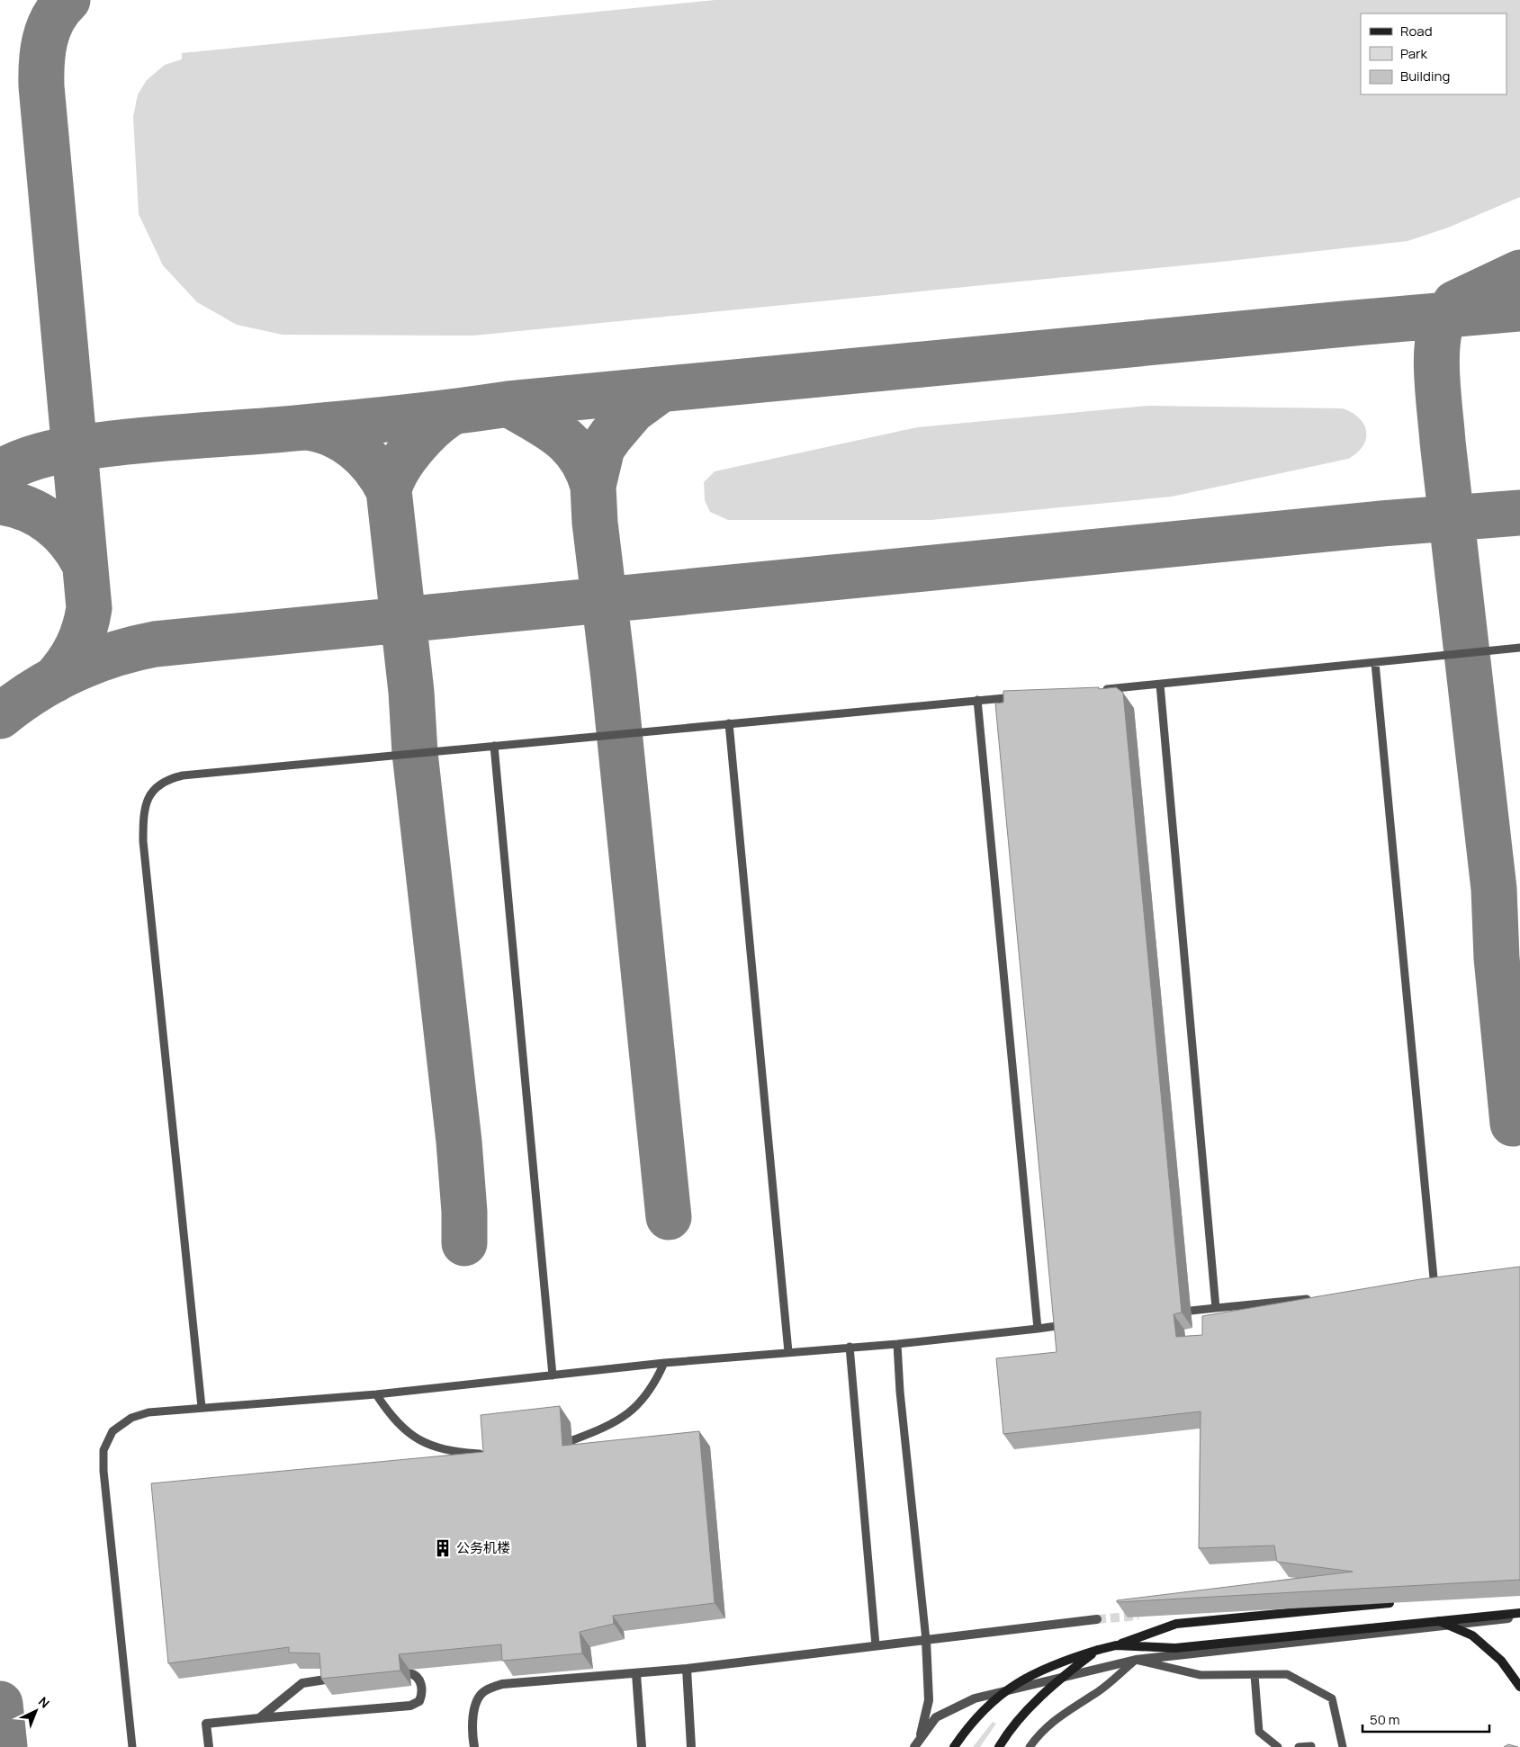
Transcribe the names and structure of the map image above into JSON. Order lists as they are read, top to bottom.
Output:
{
  "places": {
    "building": ["公务机楼"]
  },
  "legend": ["Road", "Park", "Building"],
  "scale_bar": "50 m",
  "north": "top right"
}
